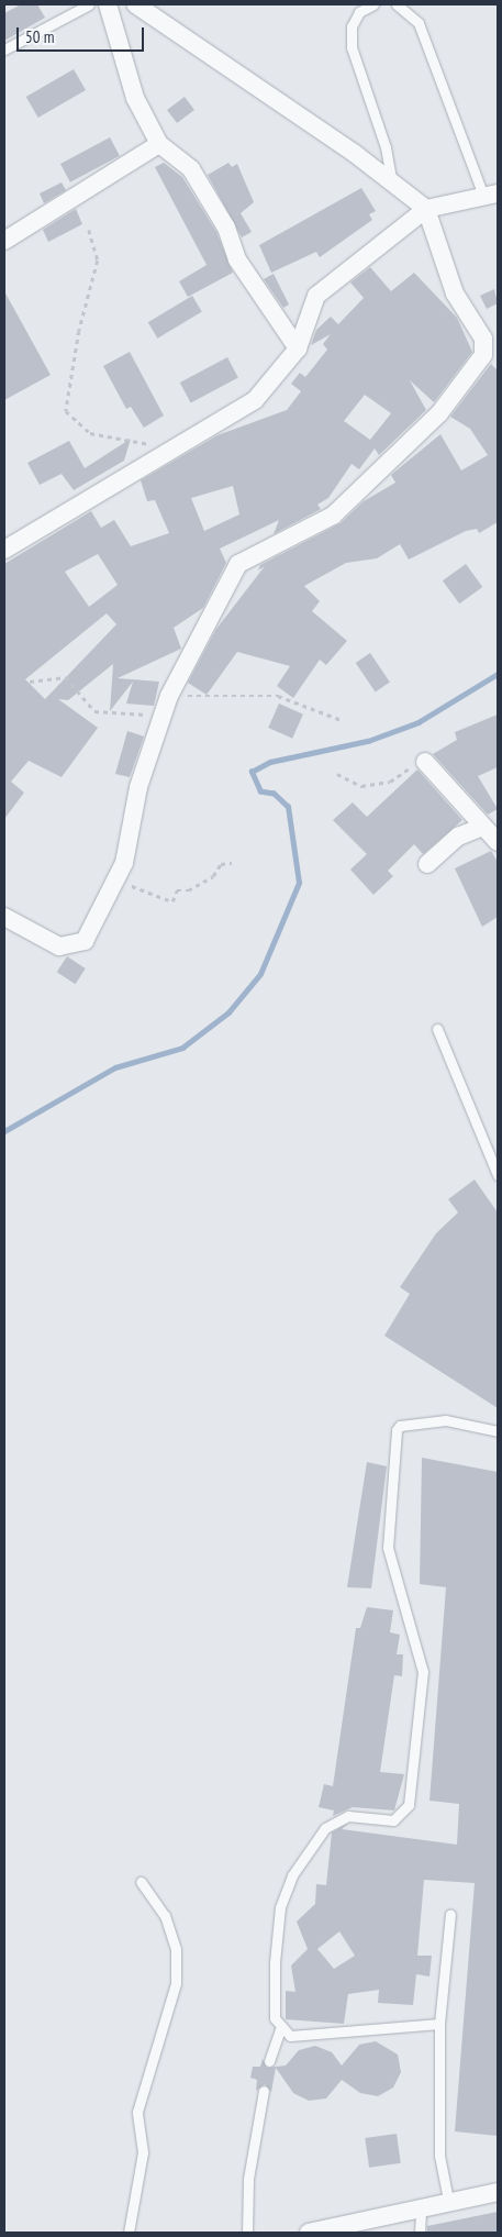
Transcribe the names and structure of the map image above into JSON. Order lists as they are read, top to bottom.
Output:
{
  "scale_bar": "50 m"
}
